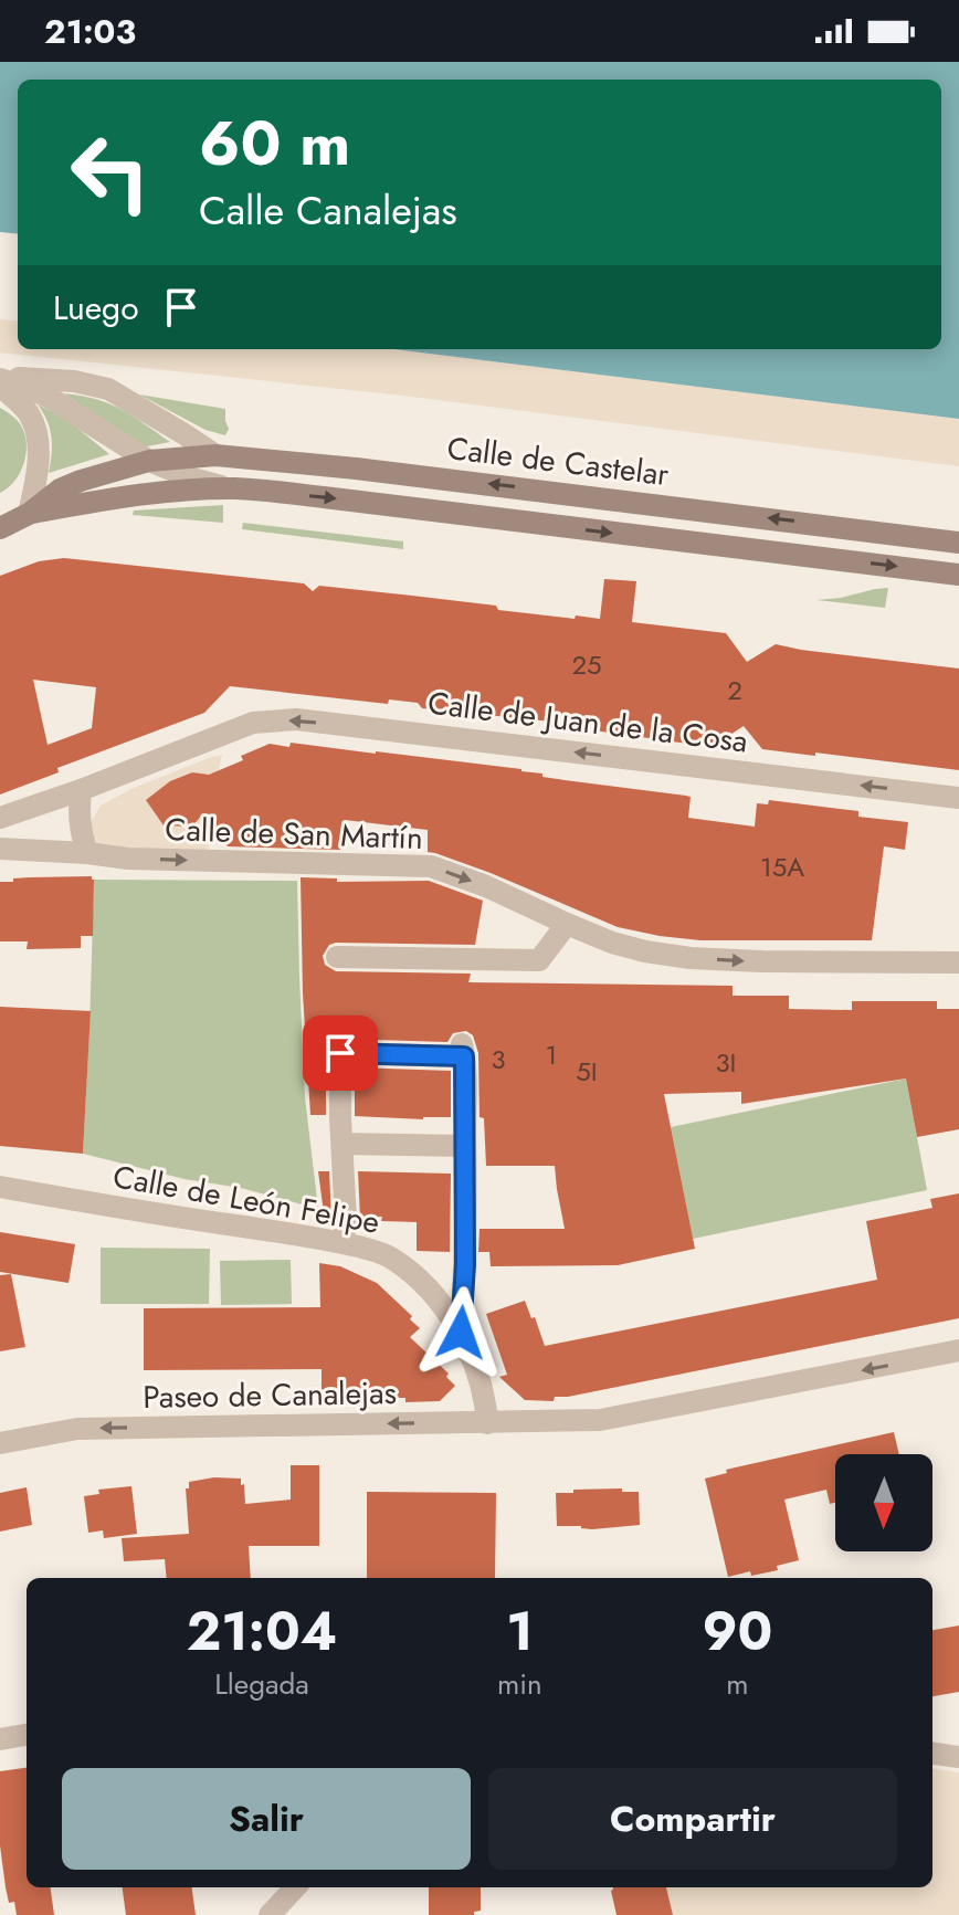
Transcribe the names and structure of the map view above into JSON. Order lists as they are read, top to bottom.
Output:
{
  "streets": {
    "main road": ["Calle de Castelar"],
    "street": [
      "Calle de Juan de la Cosa",
      "Calle de San Martín",
      "Calle de León Felipe",
      "Paseo de Canalejas"
    ]
  },
  "crossings": [
    ["Calle de León Felipe", "Paseo de Canalejas"]
  ],
  "one_way": ["Calle de Juan de la Cosa", "Calle de San Martín", "Paseo de Canalejas"],
  "house_numbers": [
    "25",
    "2",
    "15A",
    "1",
    "3",
    "3I",
    "5I"
  ],
  "north": "bottom",
  "page": {
    "status": "21:03",
    "turn": ["60 m", "Calle Canalejas"],
    "then": "Luego",
    "eta": [
      "21:04",
      "Llegada",
      "1",
      "min",
      "90",
      "m"
    ],
    "buttons": ["Salir", "Compartir"]
  }
}
